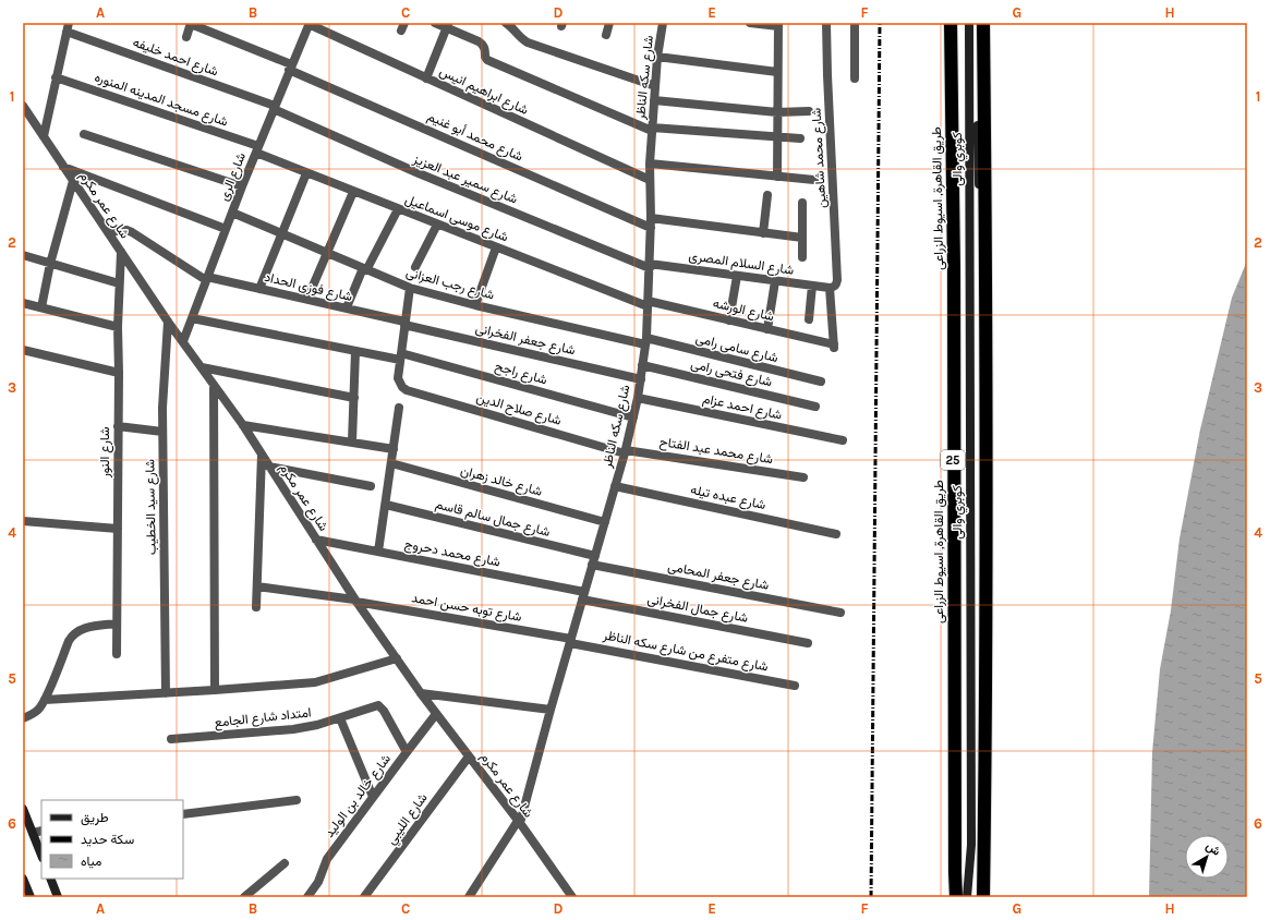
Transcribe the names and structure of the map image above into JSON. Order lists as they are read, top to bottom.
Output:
{
  "streets": {
    "highway": ["طريق القاهرة, اسيوط الزراعى", "25"],
    "main road": ["كوبري والى"],
    "street": [
      "شارع احمد خليفه",
      "شارع سكه الناظر",
      "شارع ابراهيم انيس",
      "شارع مسجد المدينه المنوره",
      "شارع محمد أبو غنيم",
      "شارع محمد شاهين",
      "شارع الرى",
      "شارع سمير عبد العزيز",
      "شارع عمر مكرم",
      "شارع موسى اسماعيل",
      "شارع السلام المصرى",
      "شارع رجب العزانى",
      "شارع فوزى الحداد",
      "شارع الورشه",
      "شارع جعفر الفخرانى",
      "شارع سامى رامى",
      "شارع راجح",
      "شارع فتحى رامى",
      "شارع احمد عزام",
      "شارع صلاح الدين",
      "شارع محمد عبد الفتاح",
      "شارع النور",
      "شارع خالد زهران",
      "شارع عبده تيله",
      "شارع سيد الخطيب",
      "شارع جمال سالم قاسم",
      "شارع محمد دحروج",
      "شارع جعفر المحامى",
      "شارع توبه حسن احمد",
      "شارع جمال الفخرانى",
      "شارع متفرع من شارع سكه الناظر",
      "امتداد شارع الجامع",
      "شارع خالد بن الوليد",
      "شارع الليبي"
    ]
  },
  "crossings": [
    ["شارع احمد خليفه", "شارع الرى"],
    ["شارع احمد خليفه", "شارع سمير عبد العزيز"],
    ["شارع سكه الناظر", "شارع ابراهيم انيس"],
    ["شارع سكه الناظر", "شارع محمد أبو غنيم"],
    ["شارع سكه الناظر", "شارع سمير عبد العزيز"],
    ["شارع سكه الناظر", "شارع عمر مكرم"],
    ["شارع سكه الناظر", "شارع موسى اسماعيل"],
    ["شارع سكه الناظر", "شارع السلام المصرى"],
    ["شارع سكه الناظر", "شارع رجب العزانى"],
    ["شارع سكه الناظر", "شارع الورشه"],
    ["شارع سكه الناظر", "شارع جعفر الفخرانى"],
    ["شارع سكه الناظر", "شارع سامى رامى"],
    ["شارع سكه الناظر", "شارع راجح"],
    ["شارع سكه الناظر", "شارع فتحى رامى"],
    ["شارع سكه الناظر", "شارع احمد عزام"],
    ["شارع سكه الناظر", "شارع صلاح الدين"],
    ["شارع سكه الناظر", "شارع محمد عبد الفتاح"],
    ["شارع سكه الناظر", "شارع خالد زهران"],
    ["شارع سكه الناظر", "شارع عبده تيله"],
    ["شارع سكه الناظر", "شارع جمال سالم قاسم"],
    ["شارع سكه الناظر", "شارع محمد دحروج"],
    ["شارع سكه الناظر", "شارع جعفر المحامى"],
    ["شارع سكه الناظر", "شارع توبه حسن احمد"],
    ["شارع سكه الناظر", "شارع جمال الفخرانى"],
    ["شارع سكه الناظر", "شارع متفرع من شارع سكه الناظر"],
    ["شارع ابراهيم انيس", "شارع الرى"],
    ["شارع مسجد المدينه المنوره", "شارع الرى"],
    ["شارع مسجد المدينه المنوره", "شارع موسى اسماعيل"],
    ["شارع محمد أبو غنيم", "شارع الرى"],
    ["شارع محمد شاهين", "شارع السلام المصرى"],
    ["شارع محمد شاهين", "شارع الورشه"],
    ["شارع الرى", "شارع سمير عبد العزيز"],
    ["شارع الرى", "شارع عمر مكرم"],
    ["شارع الرى", "شارع موسى اسماعيل"],
    ["شارع الرى", "شارع رجب العزانى"],
    ["شارع الرى", "شارع فوزى الحداد"],
    ["شارع الرى", "شارع راجح"],
    ["شارع سمير عبد العزيز", "شارع السلام المصرى"],
    ["شارع عمر مكرم", "شارع فوزى الحداد"],
    ["شارع عمر مكرم", "شارع النور"],
    ["شارع عمر مكرم", "شارع سيد الخطيب"],
    ["شارع عمر مكرم", "شارع محمد دحروج"],
    ["شارع عمر مكرم", "شارع توبه حسن احمد"],
    ["شارع عمر مكرم", "شارع خالد بن الوليد"],
    ["شارع عمر مكرم", "شارع الليبي"],
    ["شارع موسى اسماعيل", "شارع الورشه"],
    ["شارع السلام المصرى", "شارع الورشه"],
    ["شارع رجب العزانى", "شارع سامى رامى"],
    ["شارع فوزى الحداد", "شارع جعفر الفخرانى"],
    ["شارع راجح", "شارع صلاح الدين"],
    ["شارع صلاح الدين", "شارع محمد عبد الفتاح"],
    ["شارع جمال سالم قاسم", "شارع جعفر المحامى"],
    ["شارع محمد دحروج", "شارع جمال الفخرانى"],
    ["شارع توبه حسن احمد", "شارع متفرع من شارع سكه الناظر"],
    ["امتداد شارع الجامع", "شارع خالد بن الوليد"]
  ],
  "legend": ["طريق", "سكة حديد", "مياه"],
  "north": "top right",
  "grid": {
    "columns": [
      "A",
      "B",
      "C",
      "D",
      "E",
      "F",
      "G",
      "H"
    ],
    "rows": [
      "1",
      "2",
      "3",
      "4",
      "5",
      "6"
    ]
  }
}
